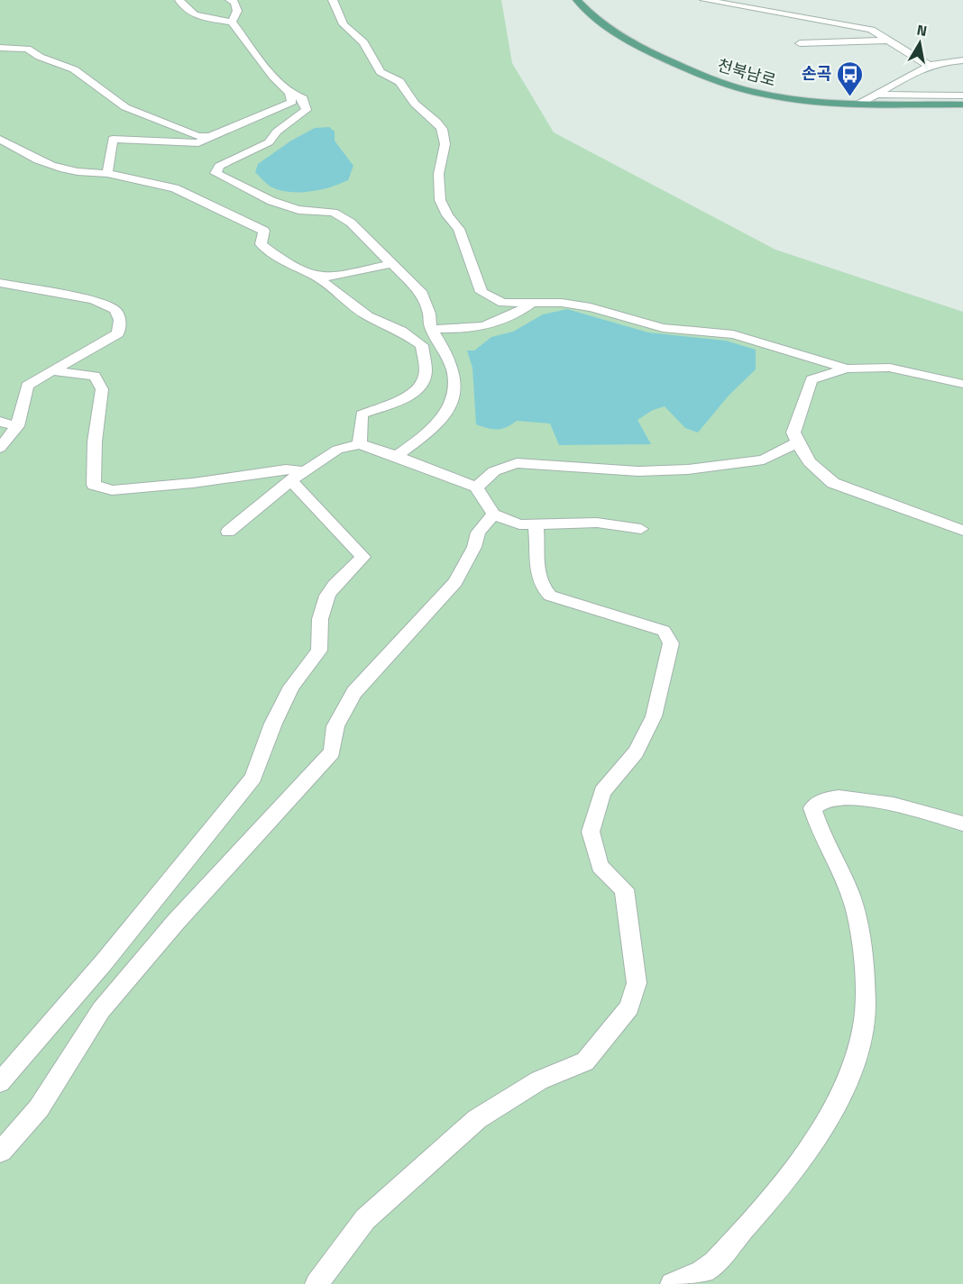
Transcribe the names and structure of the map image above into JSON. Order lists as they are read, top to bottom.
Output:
{
  "streets": {
    "main road": ["천북남로"]
  },
  "places": {
    "bus stop": ["손곡"]
  },
  "north": "top"
}
